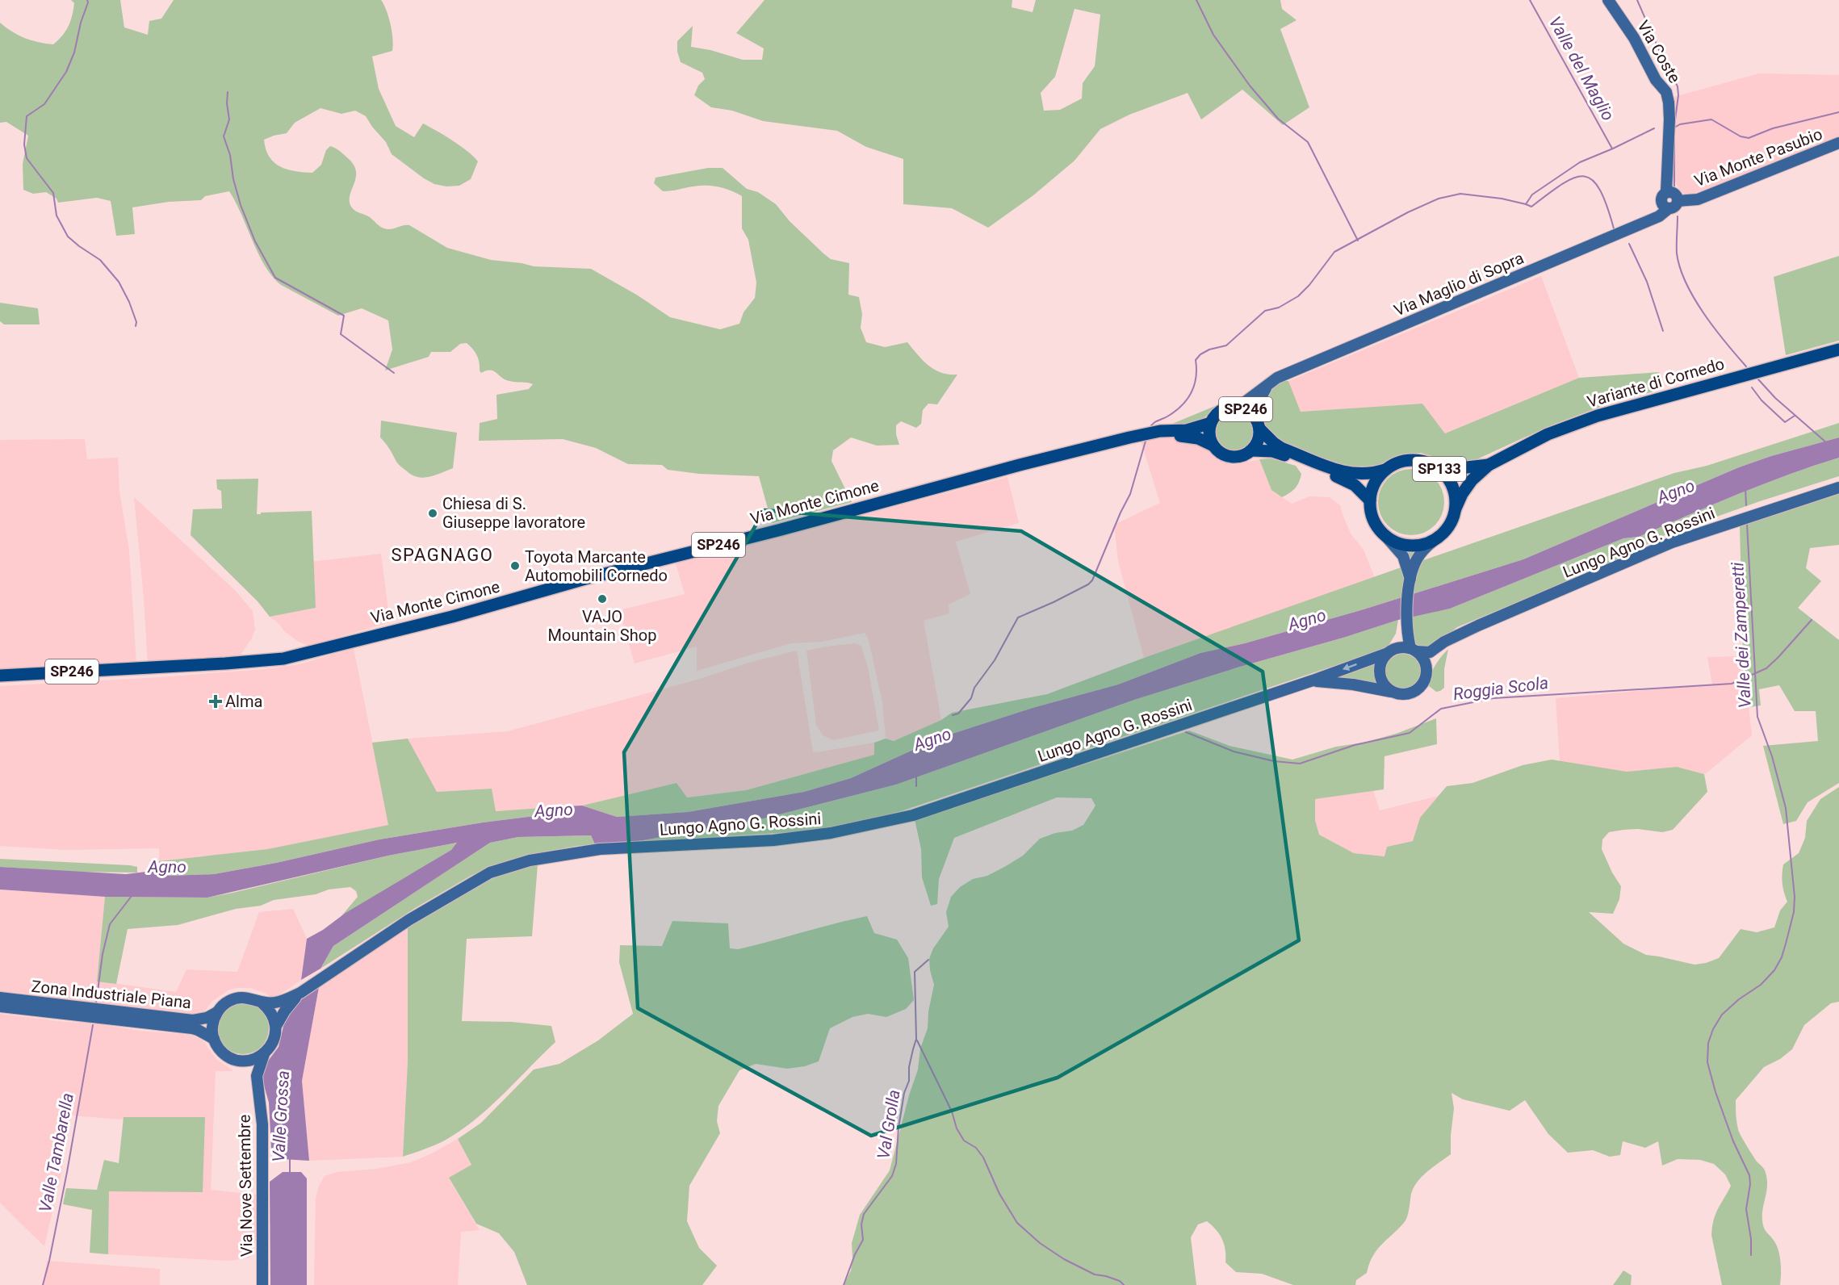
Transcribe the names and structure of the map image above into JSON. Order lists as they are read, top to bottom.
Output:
{
  "streets": {
    "main road": [
      "Via Coste",
      "Via Monte Pasubio",
      "Via Maglio di Sopra",
      "Variante di Cornedo",
      "SP246",
      "SP133",
      "Via Monte Cimone",
      "Lungo Agno G. Rossini",
      "Zona Industriale Piana",
      "Via Nove Settembre"
    ]
  },
  "crossings": [
    ["Via Coste", "Via Monte Pasubio"],
    ["Via Coste", "Via Maglio di Sopra"],
    ["Via Monte Pasubio", "Via Maglio di Sopra"],
    ["Variante di Cornedo", "SP133"],
    ["SP246", "SP133"],
    ["SP246", "Via Monte Cimone"],
    ["SP133", "Via Monte Cimone"],
    ["Lungo Agno G. Rossini", "Zona Industriale Piana"],
    ["Zona Industriale Piana", "Via Nove Settembre"]
  ],
  "districts": ["SPAGNAGO"],
  "water": [
    "Valle del Maglio",
    "Agno",
    "Valle dei Zamperetti",
    "Roggia Scola",
    "Valle Grossa",
    "Val Grolla",
    "Valle Tambarella"
  ],
  "places": {
    "other": ["Chiesa di S. Giuseppe lavoratore", "Toyota Marcante Automobili Cornedo", "VAJO Mountain Shop"],
    "health": ["Alma"]
  }
}
